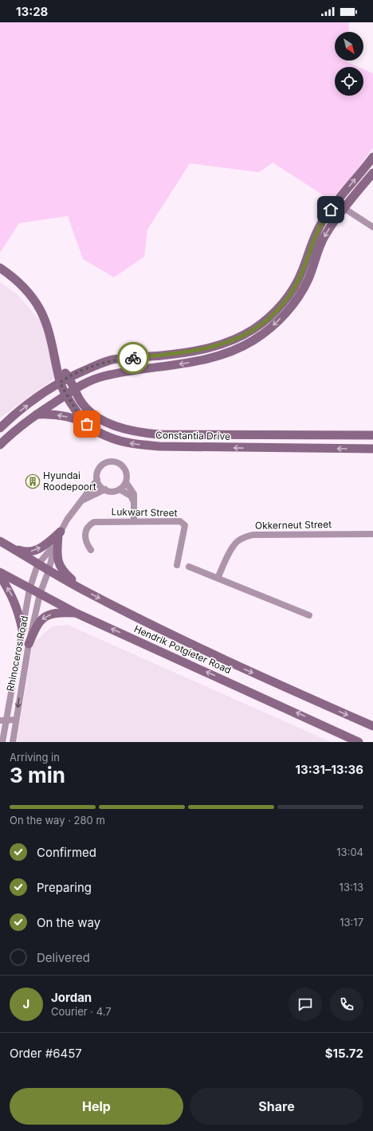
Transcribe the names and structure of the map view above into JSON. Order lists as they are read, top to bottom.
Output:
{
  "streets": {
    "street": [
      "Constantia Drive",
      "Lukwart Street",
      "Okkerneut Street",
      "Hendrik Potgieter Road",
      "Rhinoceros Road"
    ]
  },
  "crossings": [
    ["Hendrik Potgieter Road", "Rhinoceros Road"]
  ],
  "places": {
    "building": ["Hyundai Roodepoort"]
  },
  "north": "bottom right",
  "page": {
    "status": "13:28",
    "heading": ["3 min", "Arriving in", "13:31–13:36"],
    "panel": [
      "Jordan",
      "Courier · 4.7",
      "Order #6457",
      "$15.72"
    ],
    "bar": "On the way · 280 m",
    "list": [
      ["Confirmed", "13:04"],
      ["Preparing", "13:13"],
      ["On the way", "13:17"],
      "Delivered"
    ],
    "round": "J",
    "buttons": ["Help", "Share"]
  }
}
